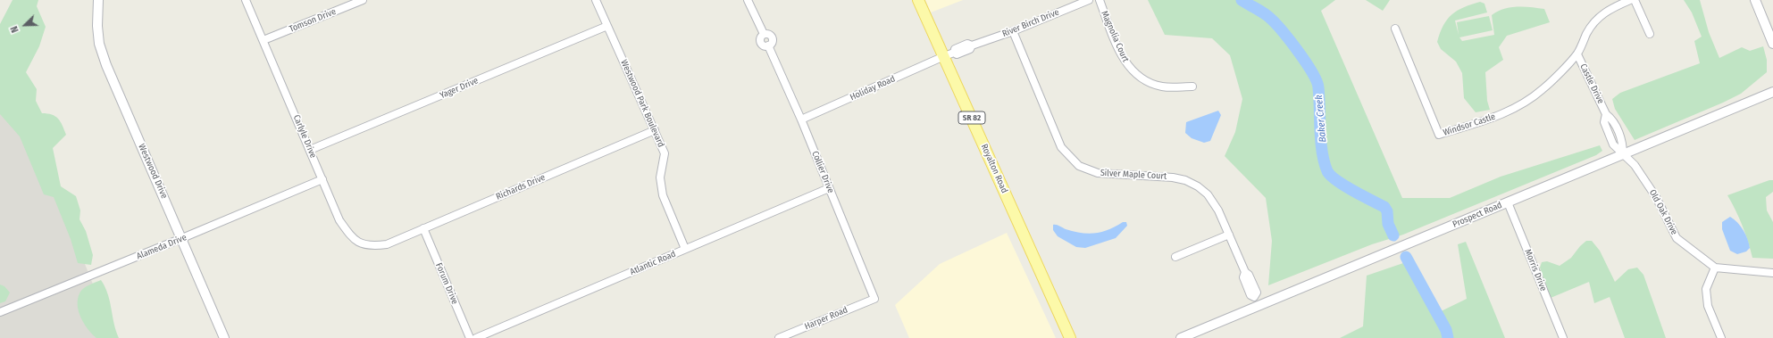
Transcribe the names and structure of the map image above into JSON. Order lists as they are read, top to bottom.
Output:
{
  "streets": {
    "main road": ["SR 82", "Royalton Road"],
    "street": [
      "Tomson Drive",
      "River Birch Drive",
      "Magnolia Court",
      "Castle Drive",
      "Yager Drive",
      "Holiday Road",
      "Westwood Park Boulevard",
      "Windsor Castle",
      "Carlyle Drive",
      "Westwood Drive",
      "Collier Drive",
      "Silver Maple Court",
      "Richards Drive",
      "Old Oak Drive",
      "Prospect Road",
      "Alameda Drive",
      "Atlantic Road",
      "Morris Drive",
      "Forum Drive",
      "Harper Road"
    ]
  },
  "crossings": [
    ["Tomson Drive", "Carlyle Drive"],
    ["River Birch Drive", "Holiday Road"],
    ["River Birch Drive", "Royalton Road"],
    ["River Birch Drive", "Silver Maple Court"],
    ["Castle Drive", "Windsor Castle"],
    ["Castle Drive", "Old Oak Drive"],
    ["Castle Drive", "Prospect Road"],
    ["Yager Drive", "Westwood Park Boulevard"],
    ["Yager Drive", "Carlyle Drive"],
    ["Holiday Road", "Royalton Road"],
    ["Holiday Road", "Collier Drive"],
    ["Westwood Park Boulevard", "Richards Drive"],
    ["Westwood Park Boulevard", "Atlantic Road"],
    ["Carlyle Drive", "Richards Drive"],
    ["Carlyle Drive", "Alameda Drive"],
    ["Westwood Drive", "Alameda Drive"],
    ["Collier Drive", "Atlantic Road"],
    ["Collier Drive", "Harper Road"],
    ["Silver Maple Court", "Prospect Road"],
    ["Richards Drive", "Forum Drive"],
    ["Old Oak Drive", "Prospect Road"],
    ["Prospect Road", "Morris Drive"]
  ],
  "water": ["Baker Creek"],
  "north": "bottom left"
}
